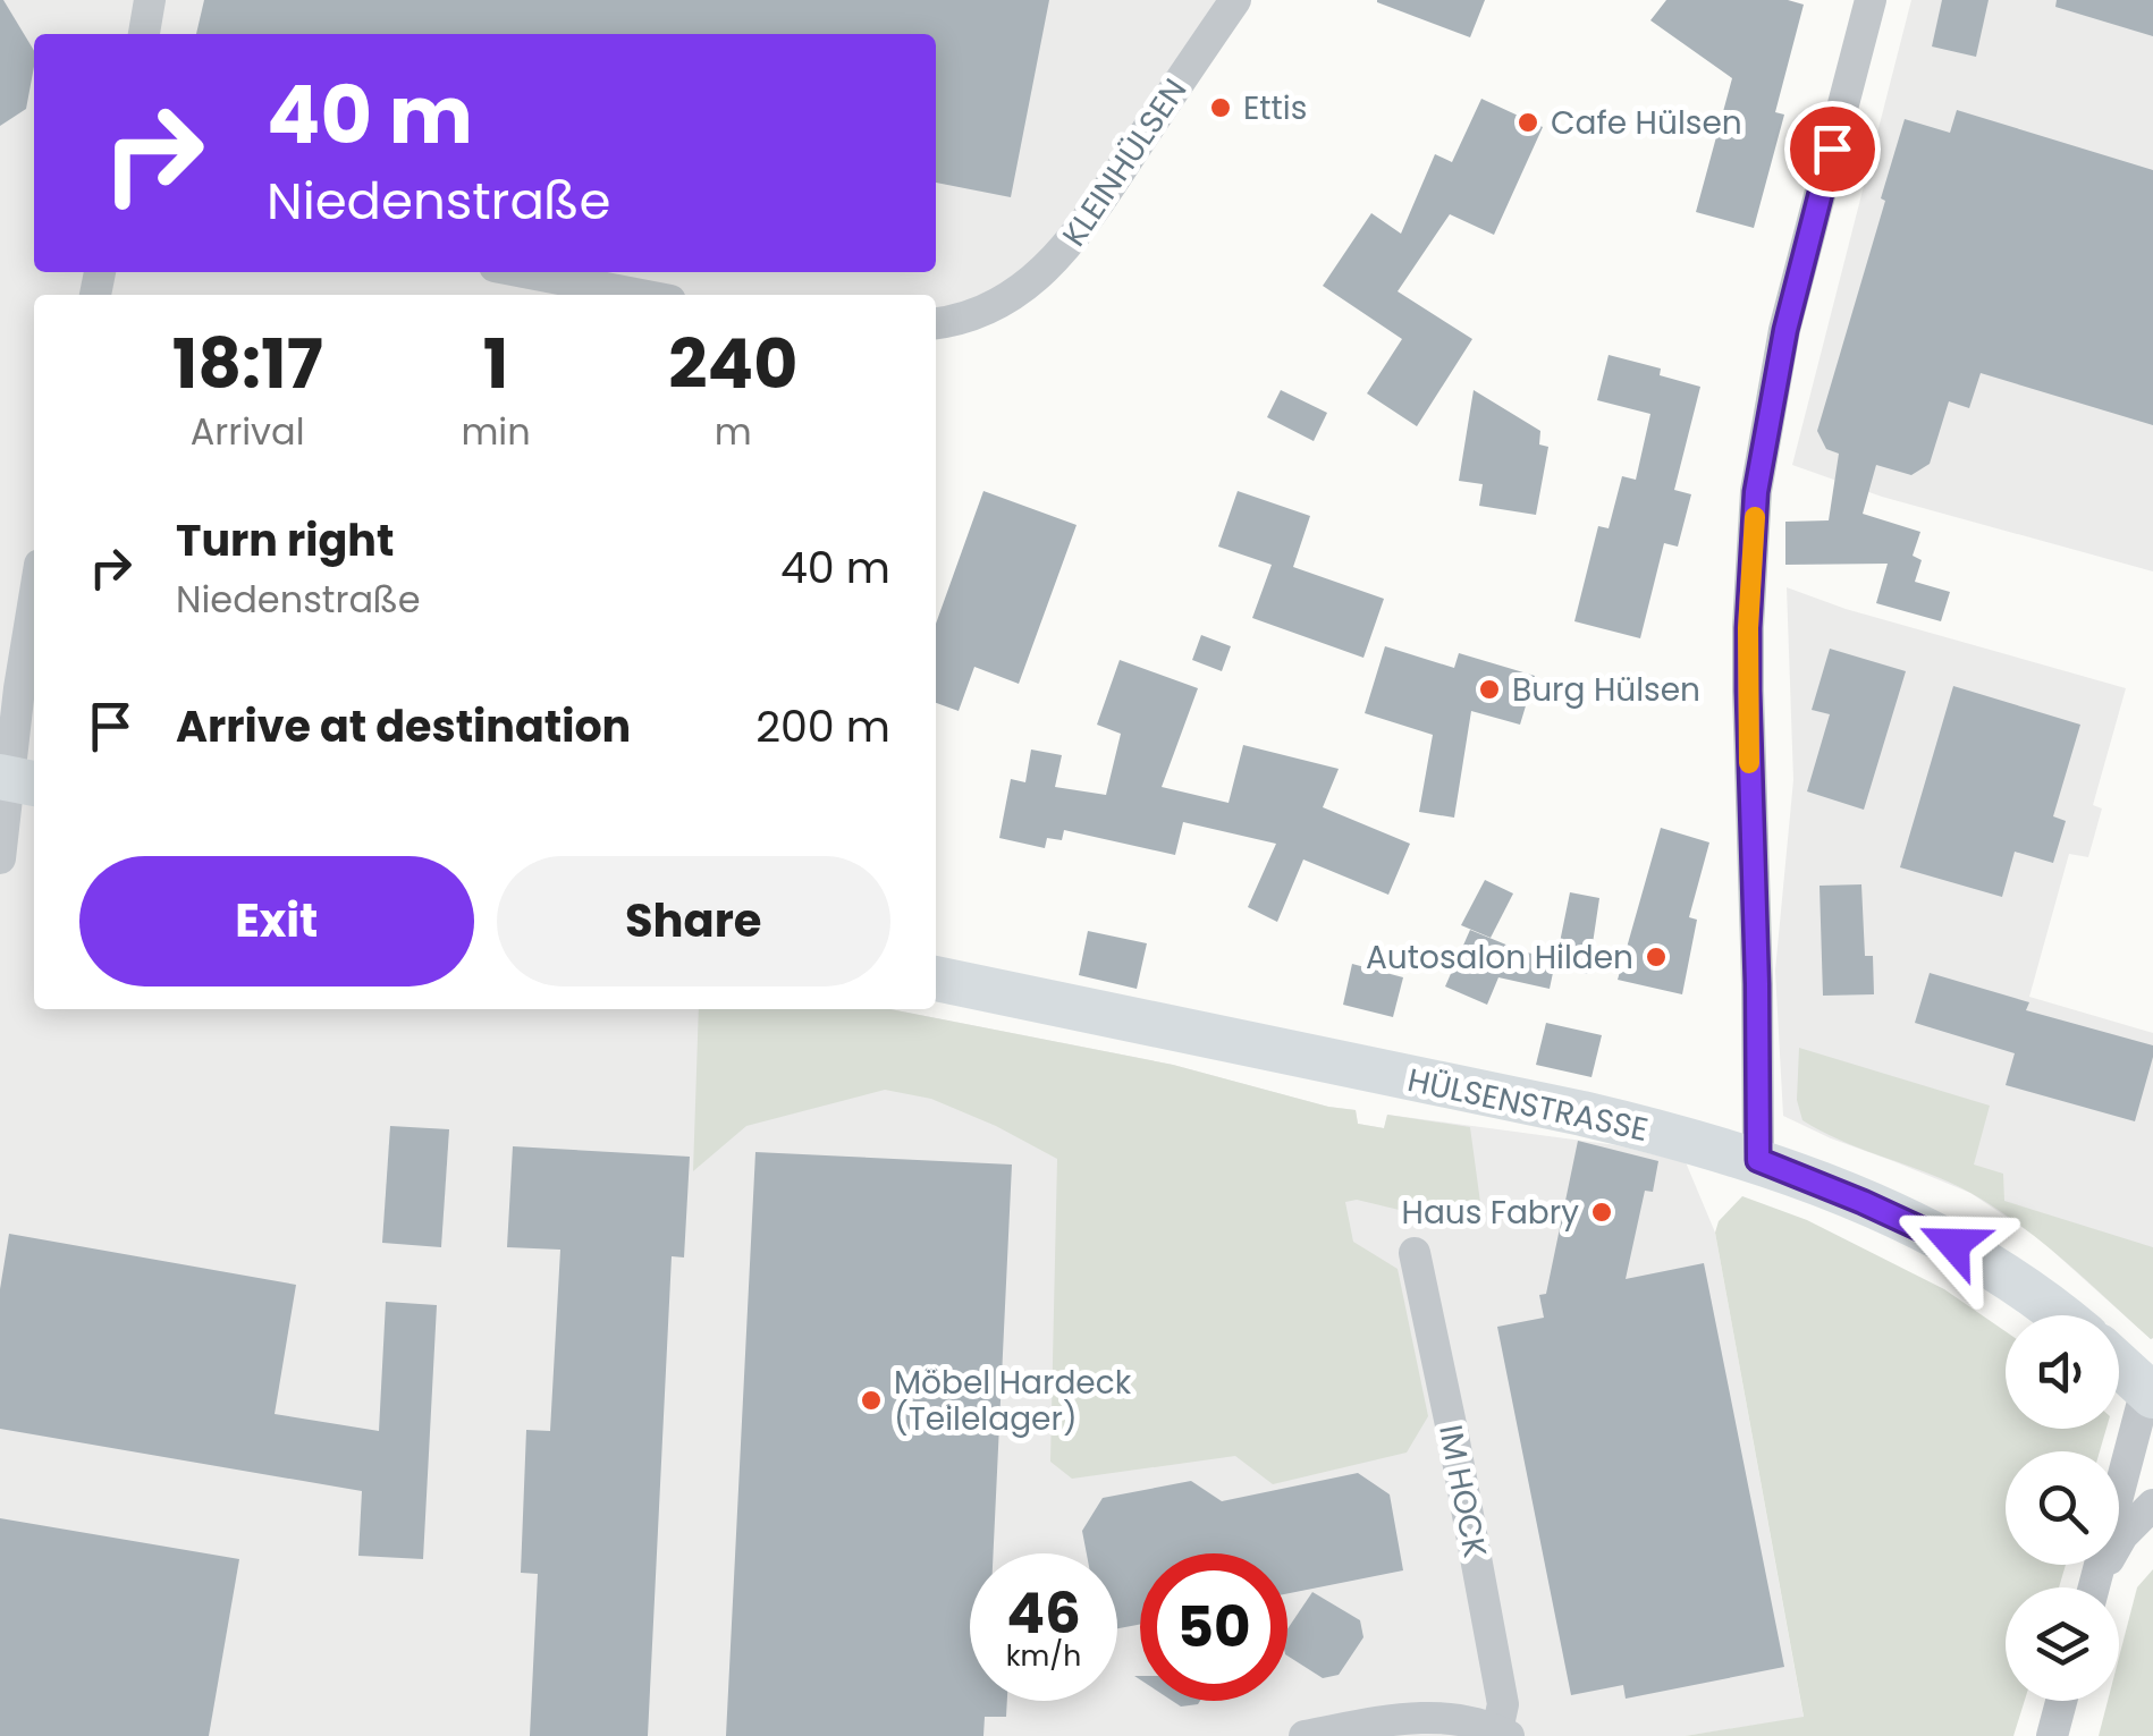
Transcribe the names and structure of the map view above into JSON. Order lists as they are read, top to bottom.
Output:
{
  "streets": {
    "main road": ["HÜLSENSTRASSE"],
    "street": ["KLEINHÜLSEN", "IM HOCK"]
  },
  "places": [
    "Ettis",
    "Cafe Hülsen",
    "Burg Hülsen",
    "Autosalon Hilden",
    "Haus Fabry",
    "Möbel Hardeck (Teilelager)"
  ],
  "page": {
    "turn": ["40 m", "Niedenstraße"],
    "eta": [
      "18:17",
      "Arrival",
      "1",
      "min",
      "240",
      "m"
    ],
    "list": [
      {
        "name": "Turn right",
        "note": "Niedenstraße",
        "value": "40 m"
      },
      {
        "name": "Arrive at destination",
        "value": "200 m"
      }
    ],
    "buttons": ["Exit", "Share"],
    "speed": "46 km/h",
    "limit": "50"
  }
}
